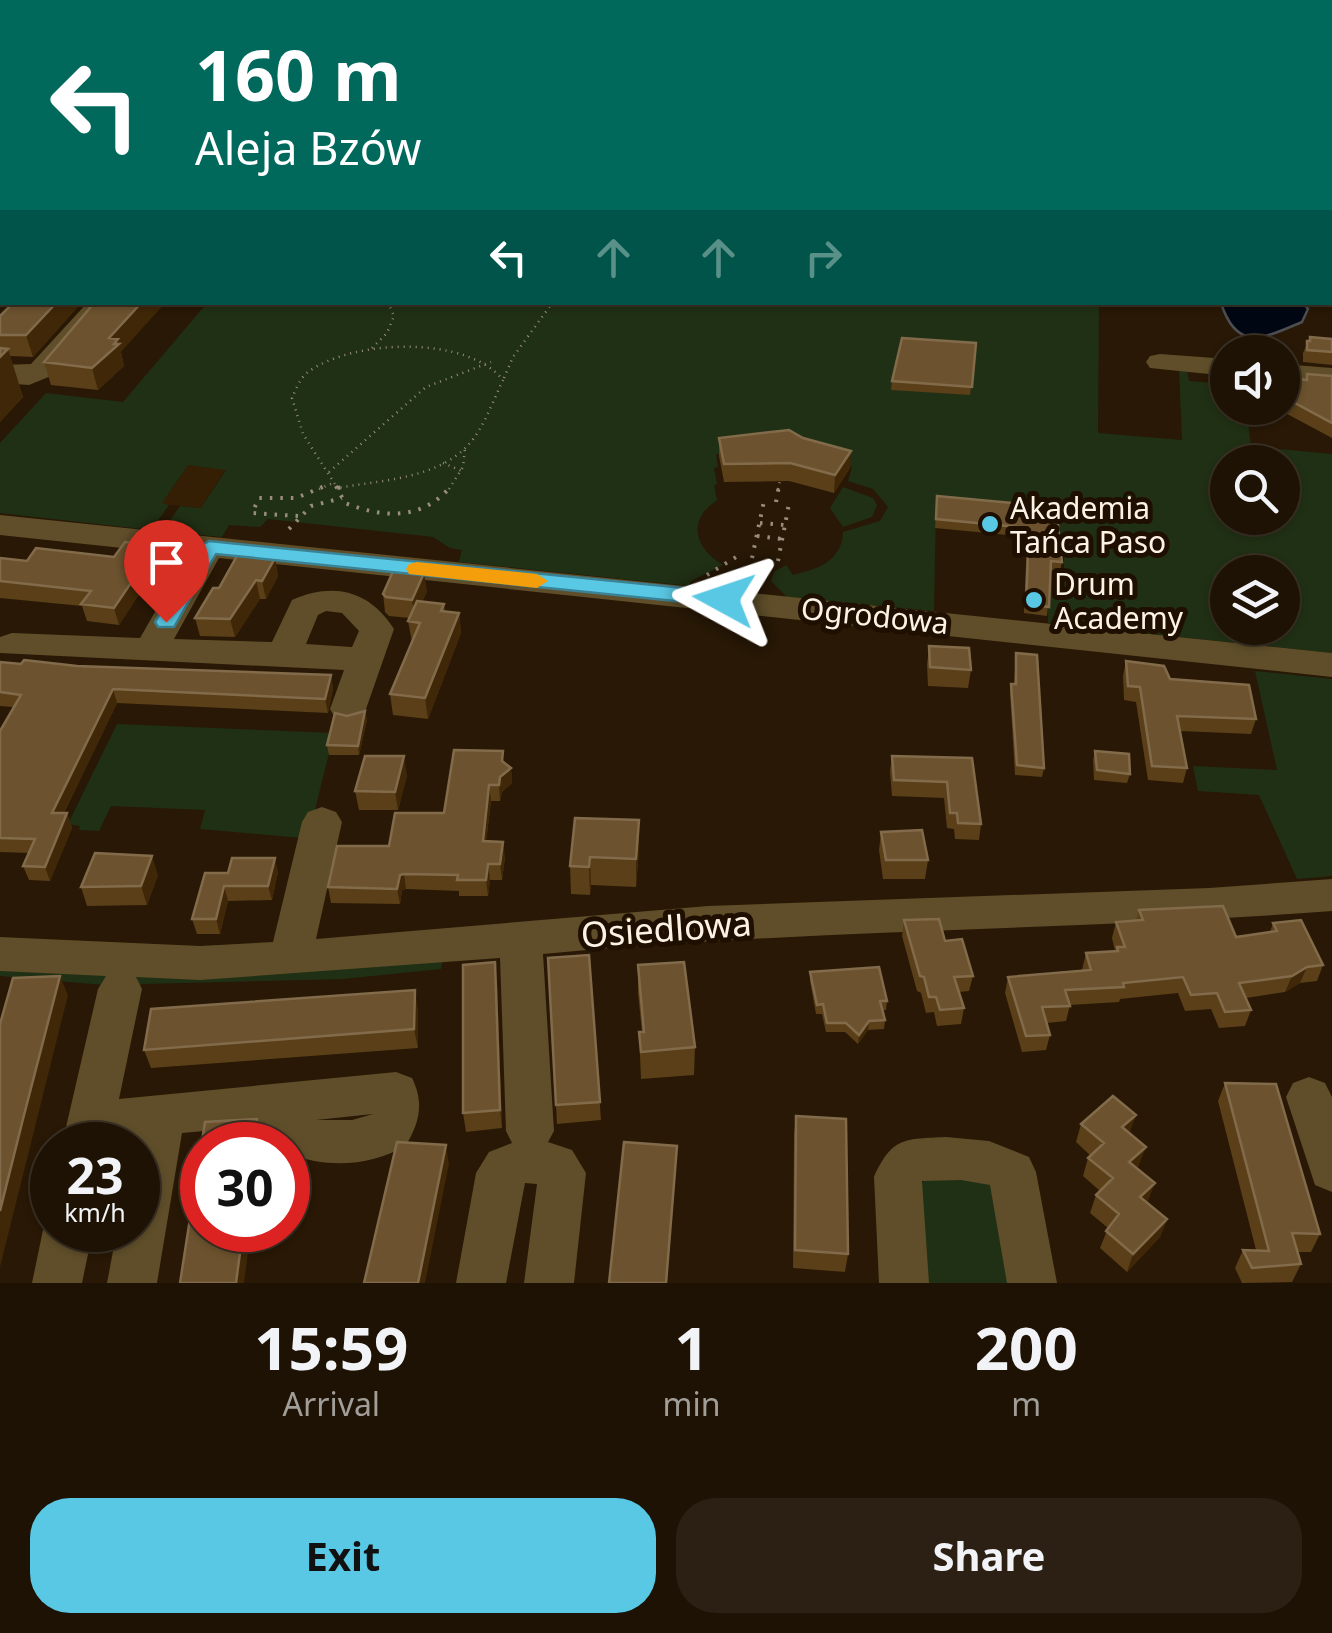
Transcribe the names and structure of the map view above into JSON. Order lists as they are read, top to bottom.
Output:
{
  "streets": {
    "street": ["Ogrodowa", "Osiedlowa"]
  },
  "places": ["Akademia Tańca Paso", "Drum Academy"],
  "page": {
    "turn": ["160 m", "Aleja Bzów"],
    "speed": "23 km/h",
    "limit": "30",
    "eta": [
      "15:59",
      "Arrival",
      "1",
      "min",
      "200",
      "m"
    ],
    "buttons": ["Exit", "Share"]
  }
}
